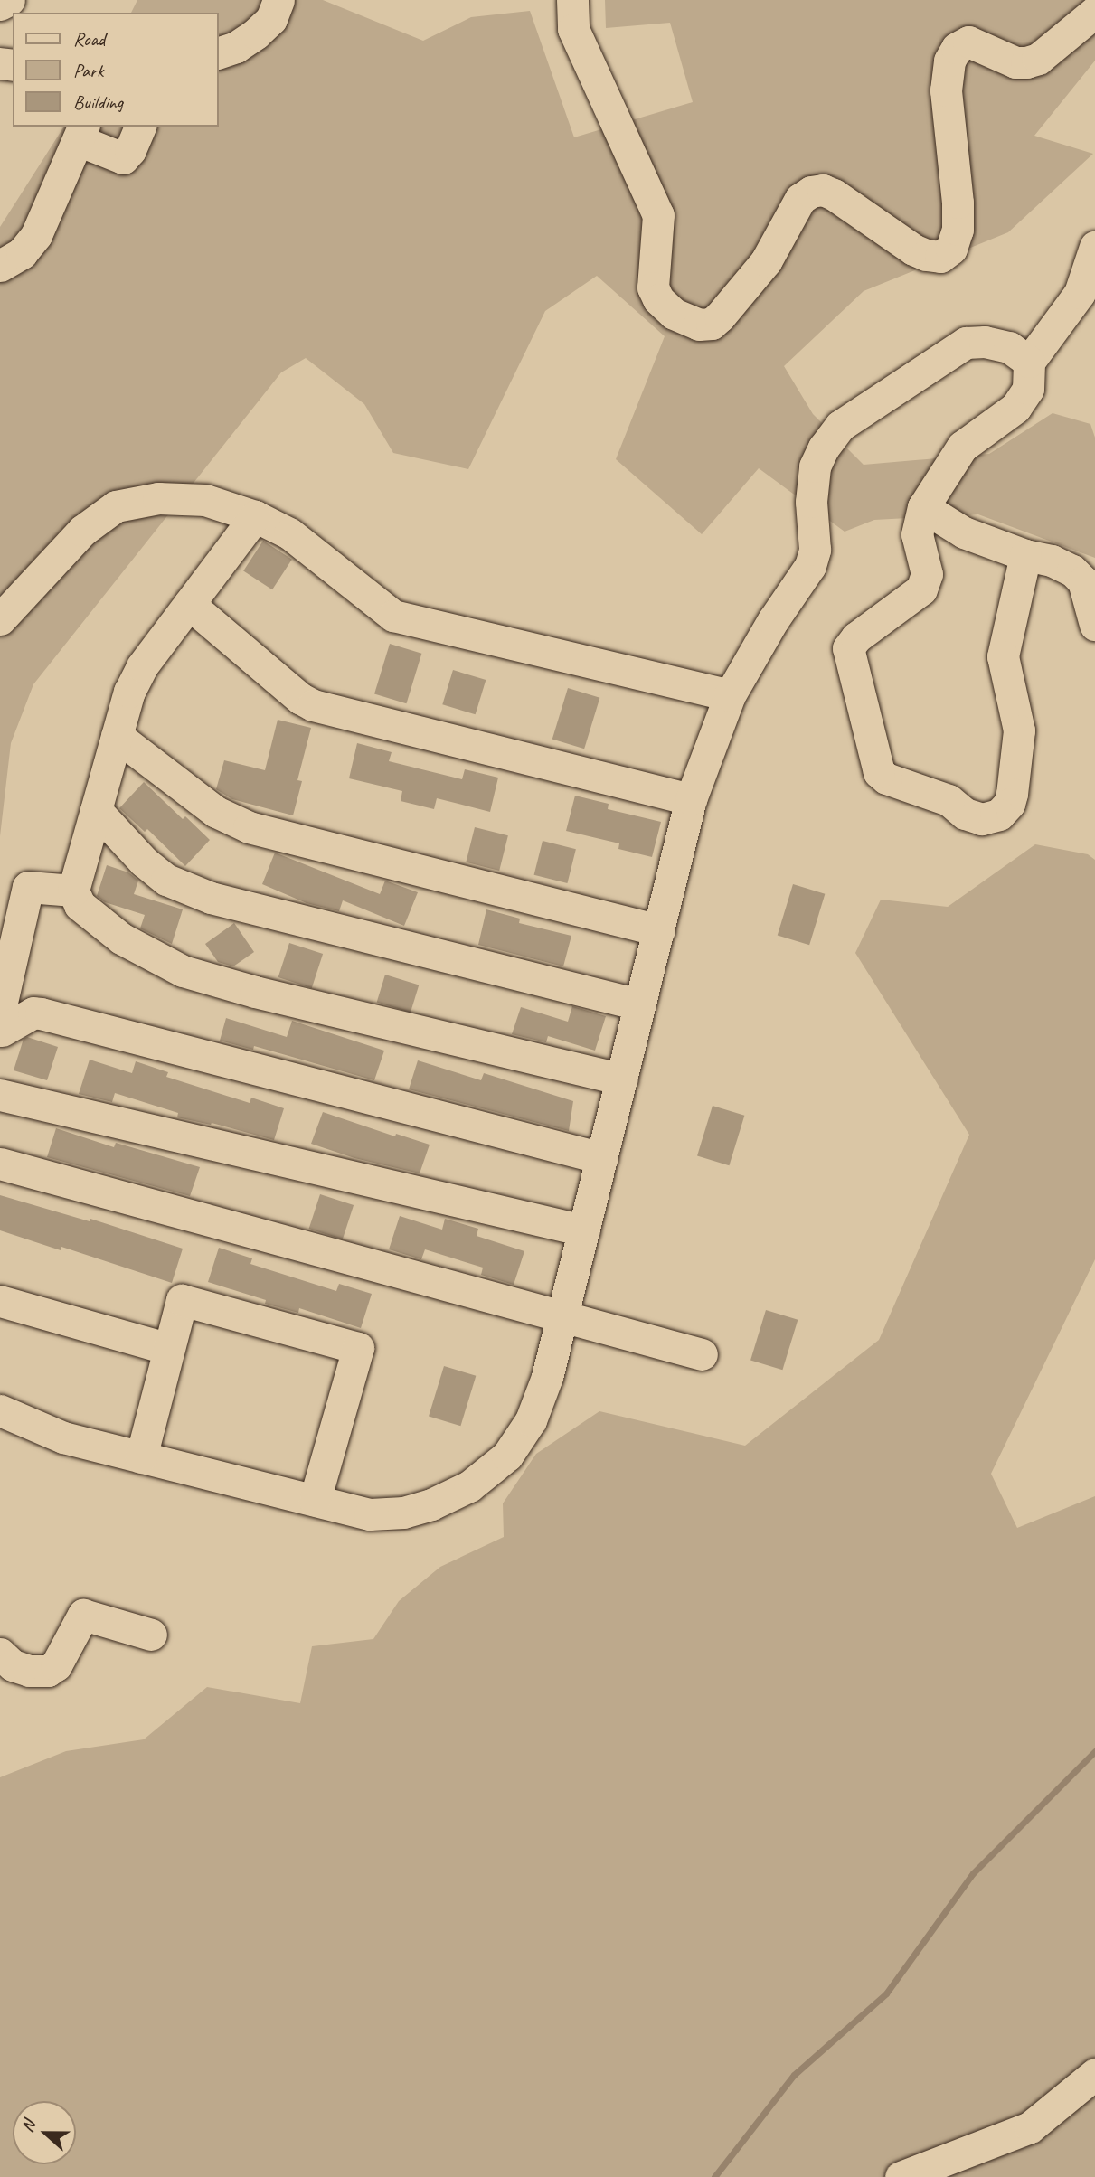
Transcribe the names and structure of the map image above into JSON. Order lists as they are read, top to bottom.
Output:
{
  "legend": ["Road", "Park", "Building"],
  "north": "left"
}
